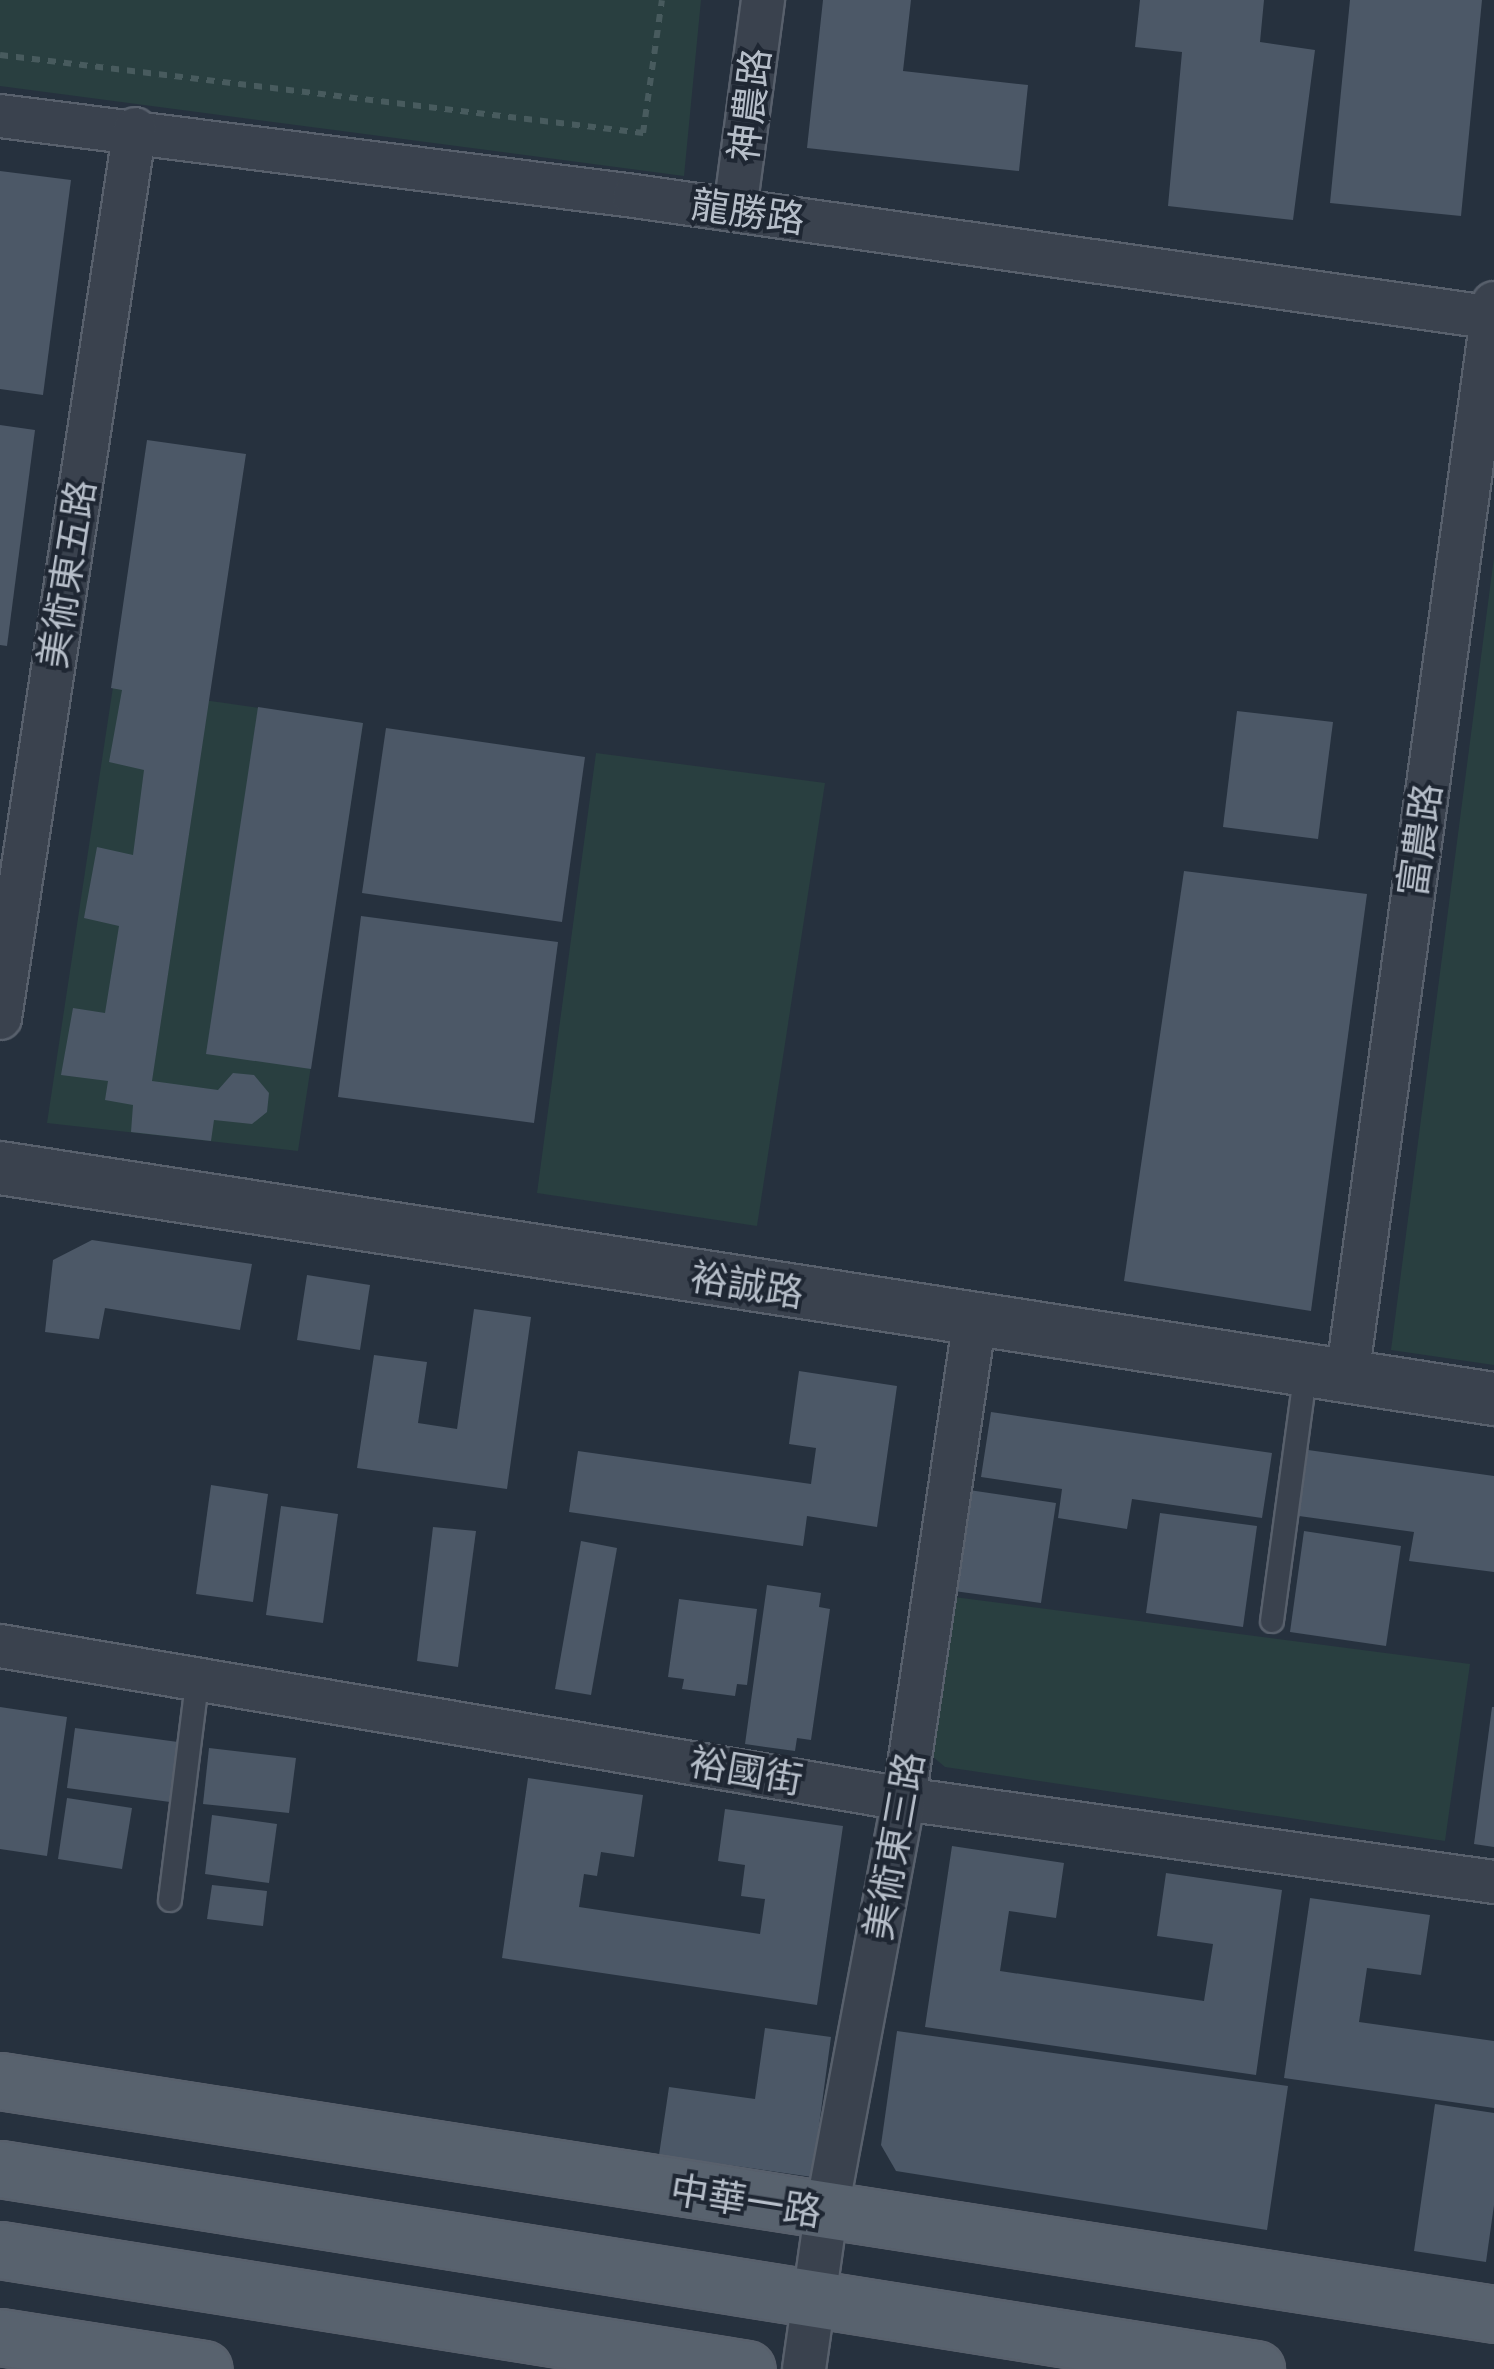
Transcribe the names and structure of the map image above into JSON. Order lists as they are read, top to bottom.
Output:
{
  "streets": {
    "main road": ["中華一路"],
    "street": [
      "神農路",
      "龍勝路",
      "美術東五路",
      "富農路",
      "裕誠路",
      "裕國街",
      "美術東三路"
    ]
  },
  "crossings": [
    ["神農路", "龍勝路"],
    ["龍勝路", "美術東五路"],
    ["龍勝路", "富農路"],
    ["富農路", "裕誠路"],
    ["裕誠路", "美術東三路"],
    ["裕國街", "美術東三路"],
    ["美術東三路", "中華一路"]
  ]
}
